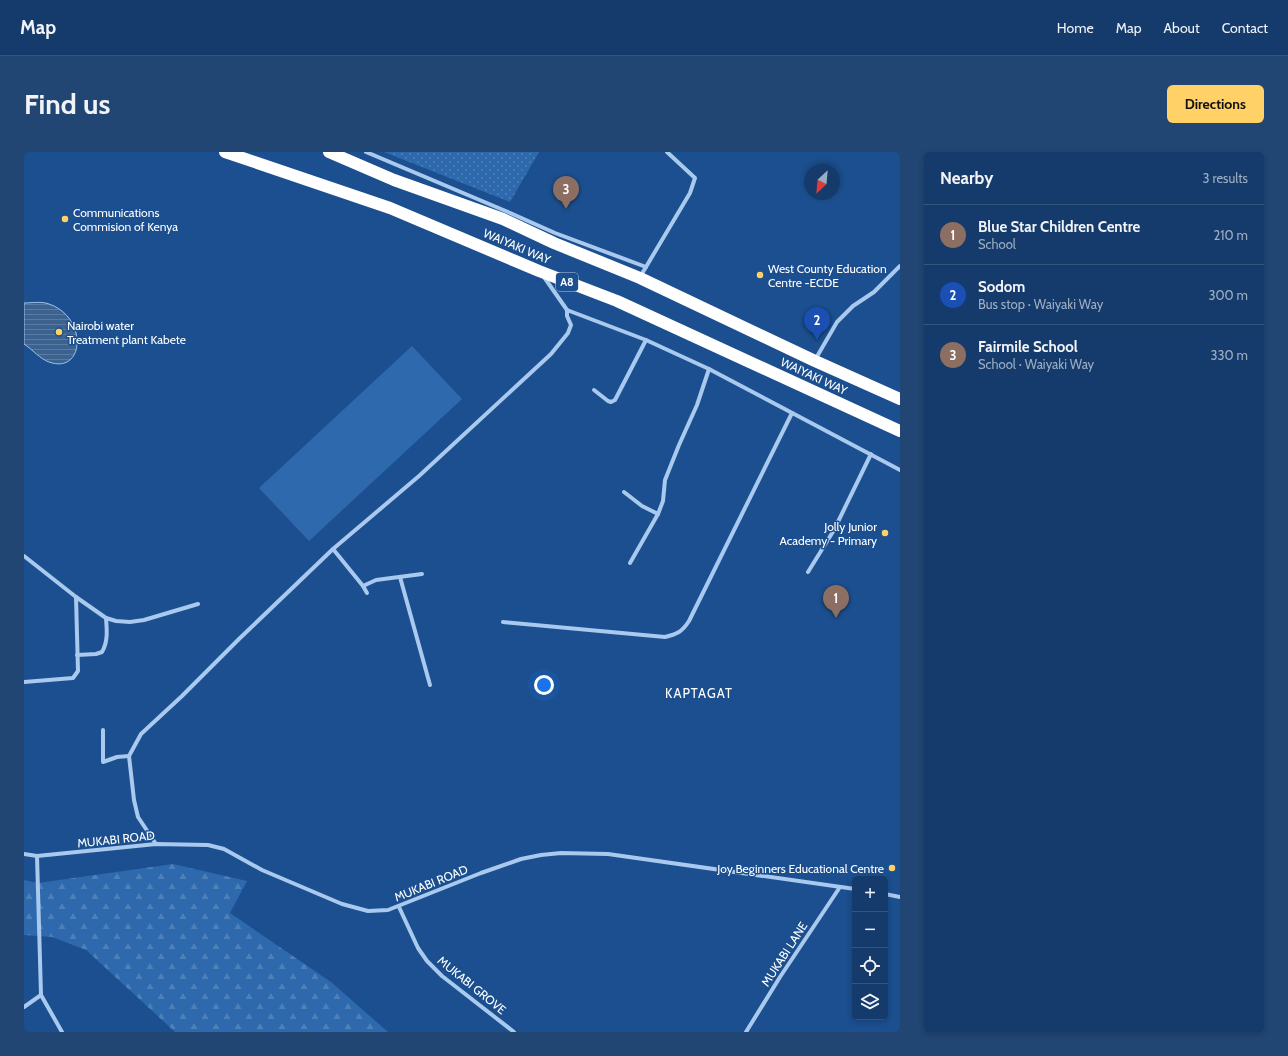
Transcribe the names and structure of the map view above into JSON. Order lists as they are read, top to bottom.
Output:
{
  "streets": {
    "highway": ["WAIYAKI WAY", "A8"],
    "street": ["MUKABI ROAD", "MUKABI LANE", "MUKABI GROVE"]
  },
  "crossings": [
    ["MUKABI ROAD", "MUKABI LANE"],
    ["MUKABI ROAD", "MUKABI GROVE"]
  ],
  "districts": ["KAPTAGAT"],
  "places": [
    "Communications Commision of Kenya",
    "West County Education Centre -ECDE",
    "Nairobi water Treatment plant Kabete",
    "Jolly Junior Academy - Primary",
    "Joy Beginners Educational Centre"
  ],
  "north": "bottom left",
  "page": {
    "header": "Map",
    "nav": [
      "Home",
      "Map",
      "About",
      "Contact"
    ],
    "buttons": "Directions",
    "title": "Find us",
    "heading": ["Nearby", "3 results"],
    "pins": ["3", "2", "1"],
    "list": [
      {
        "mark": "1",
        "name": "Blue Star Children Centre",
        "note": "School",
        "value": "210 m"
      },
      {
        "mark": "2",
        "name": "Sodom",
        "note": "Bus stop · Waiyaki Way",
        "value": "300 m"
      },
      {
        "mark": "3",
        "name": "Fairmile School",
        "note": "School · Waiyaki Way",
        "value": "330 m"
      }
    ],
    "map_buttons": ["+", "−"]
  }
}
